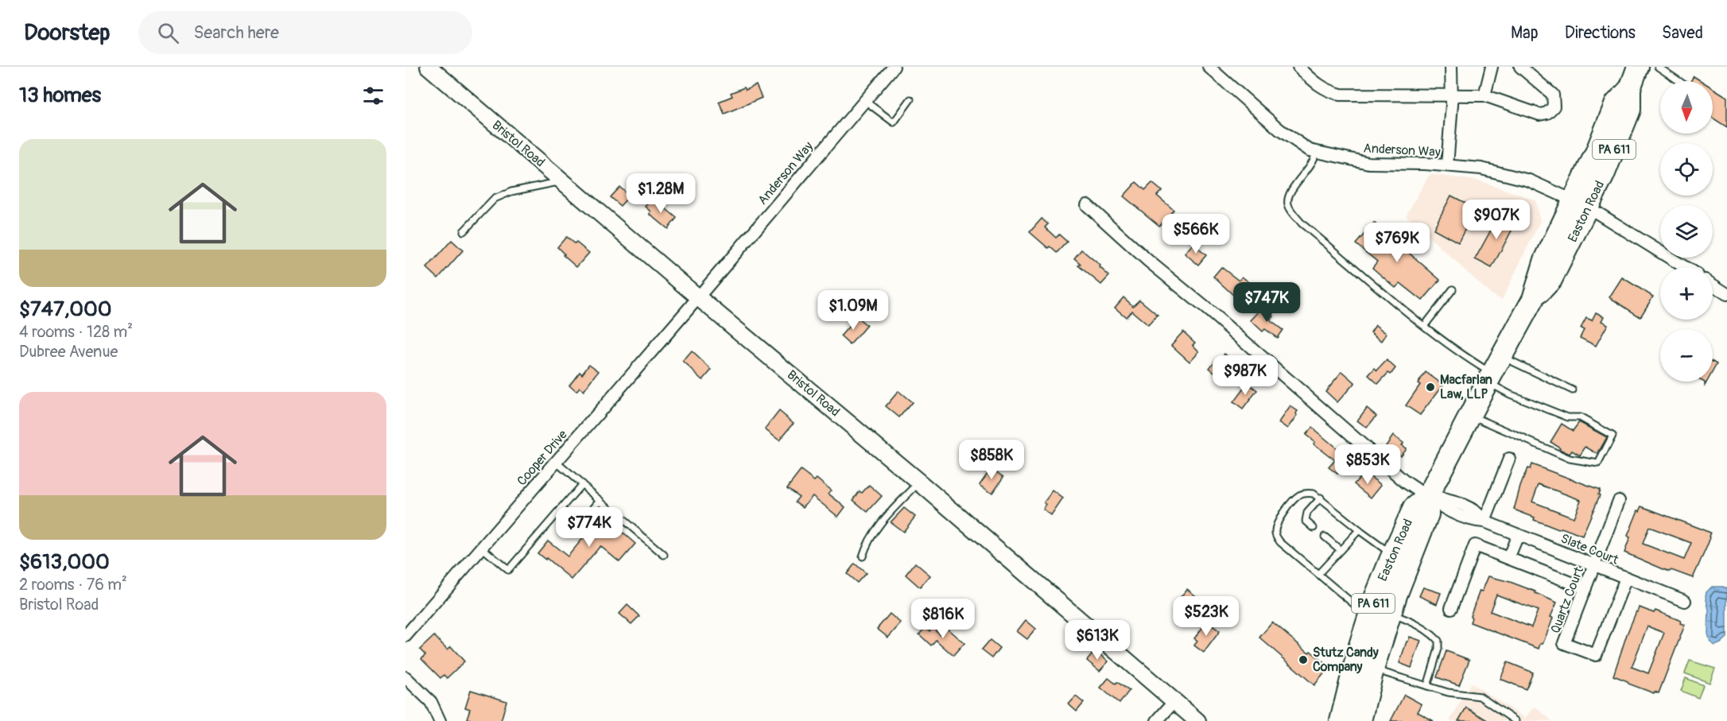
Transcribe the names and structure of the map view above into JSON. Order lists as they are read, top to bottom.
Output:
{
  "streets": {
    "highway": ["PA 611", "Easton Road"],
    "main road": ["Bristol Road"],
    "street": [
      "Anderson Way",
      "Cooper Drive",
      "Slate Court",
      "Quartz Court"
    ]
  },
  "crossings": [
    ["Bristol Road", "Anderson Way"],
    ["Bristol Road", "Cooper Drive"],
    ["Anderson Way", "Easton Road"],
    ["Anderson Way", "Cooper Drive"],
    ["Easton Road", "Slate Court"],
    ["Slate Court", "Quartz Court"]
  ],
  "places": ["Macfarlan Law, LLP", "Stutz Candy Company"],
  "north": "bottom",
  "page": {
    "header": "Doorstep",
    "search": "Search here",
    "nav": ["Map", "Directions", "Saved"],
    "heading": "13 homes",
    "map_buttons": ["+", "−"],
    "list": [
      {
        "name": "$747,000",
        "note": "4 rooms · 128 m² · Dubree Avenue"
      },
      {
        "name": "$613,000",
        "note": "2 rooms · 76 m² · Bristol Road"
      }
    ],
    "price": [
      "$1.28M",
      "$907K",
      "$566K",
      "$769K",
      "$747K",
      "$1.09M",
      "$987K",
      "$858K",
      "$853K",
      "$774K",
      "$523K",
      "$816K",
      "$613K"
    ]
  }
}
